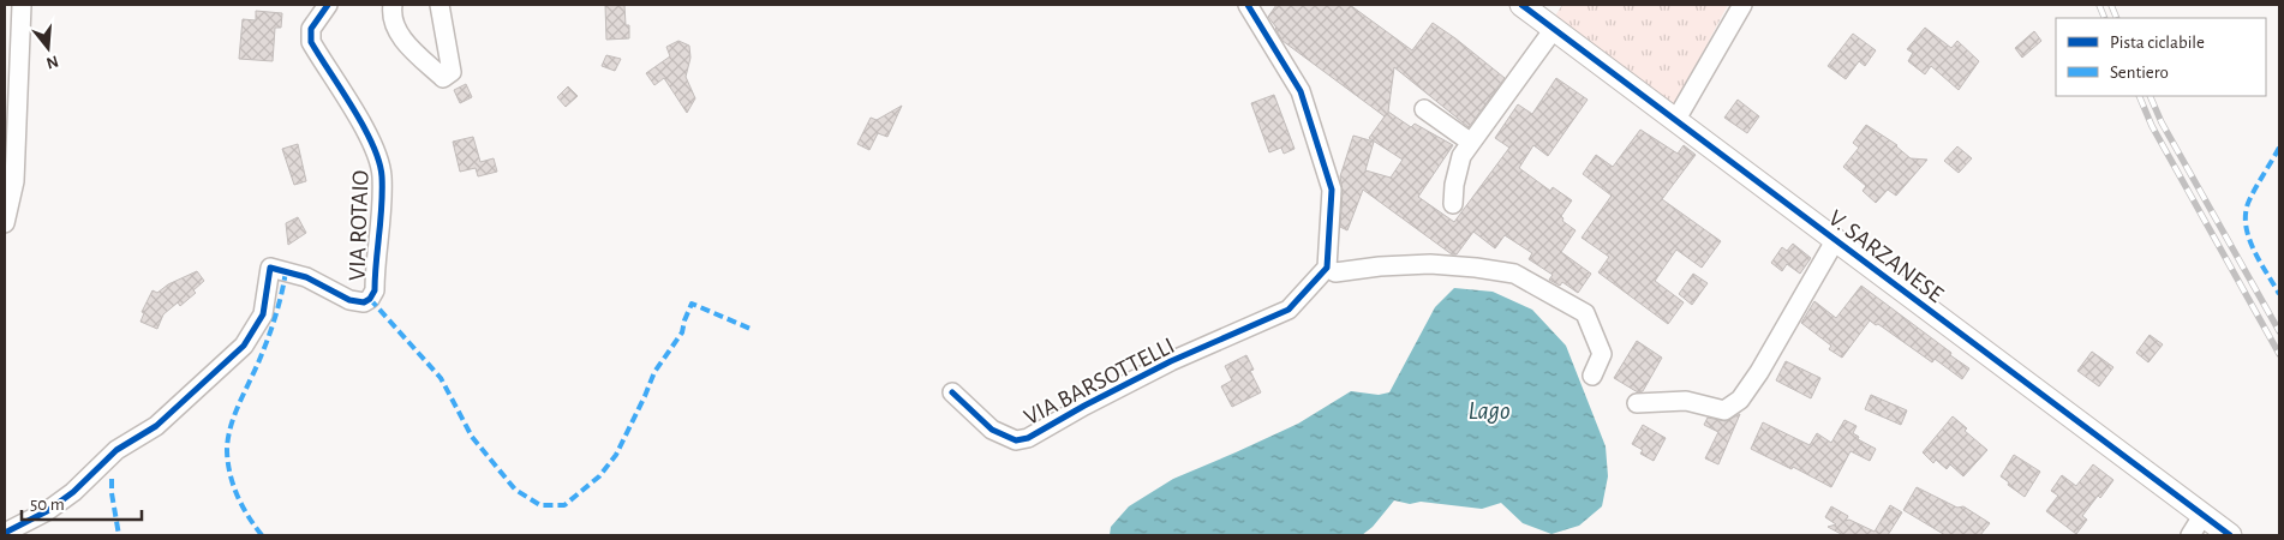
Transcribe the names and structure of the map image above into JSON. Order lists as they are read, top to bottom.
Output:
{
  "streets": {
    "main road": ["V. SARZANESE"],
    "street": ["VIA ROTAIO", "VIA BARSOTTELLI"]
  },
  "water": ["Lago"],
  "legend": ["Pista ciclabile", "Sentiero"],
  "scale_bar": "50 m",
  "north": "bottom"
}
